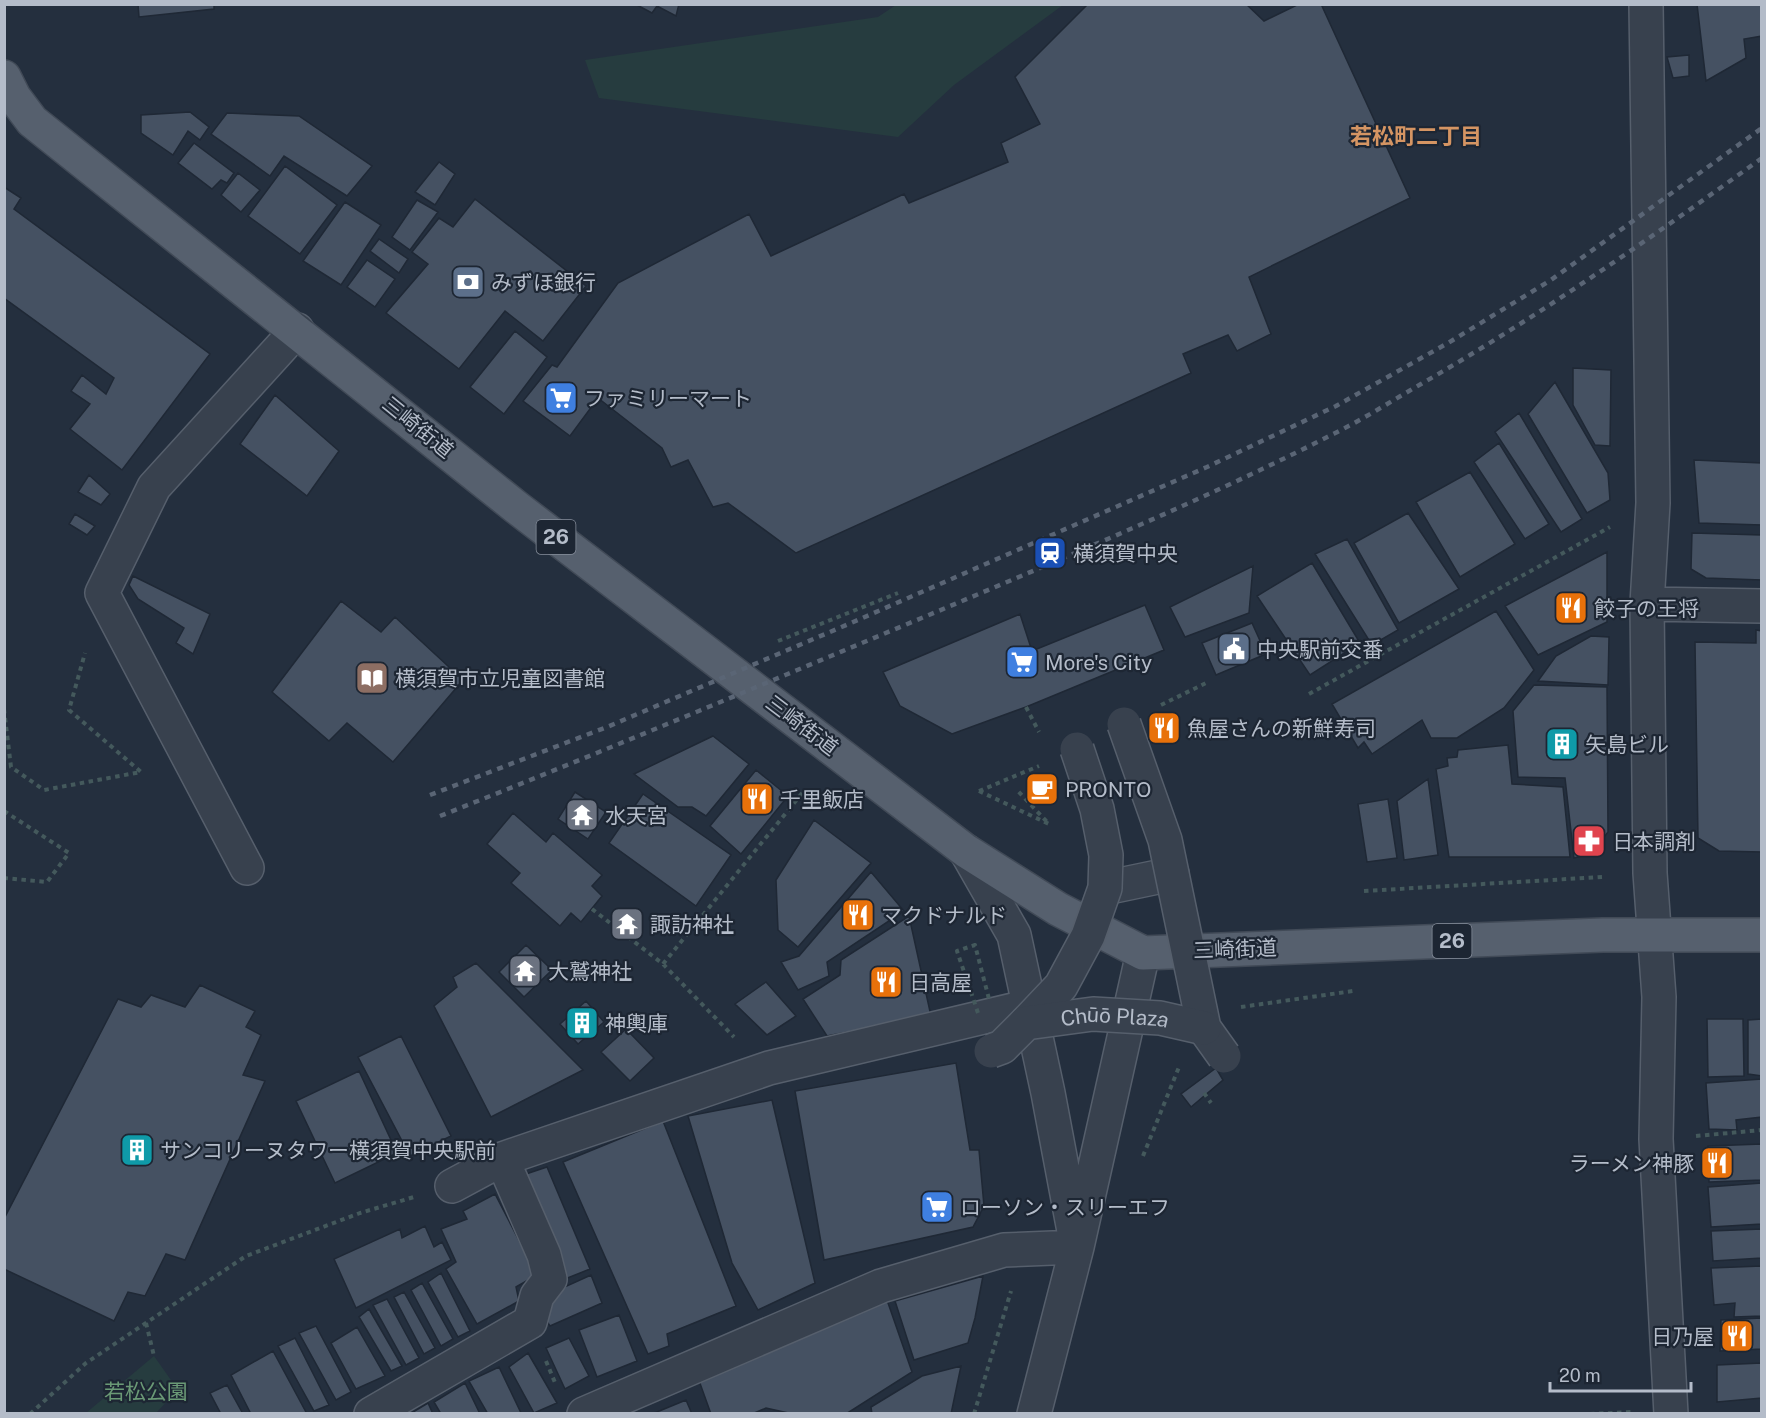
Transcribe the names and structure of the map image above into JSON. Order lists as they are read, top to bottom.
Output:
{
  "streets": {
    "main road": ["三崎街道", "26"],
    "street": ["Chūō Plaza"]
  },
  "districts": ["若松町二丁目"],
  "parks": ["若松公園"],
  "places": {
    "bank": ["みずほ銀行"],
    "supermarket": ["ファミリーマート", "More's City", "ローソン・スリーエフ"],
    "station": ["横須賀中央"],
    "restaurant": [
      "餃子の王将",
      "魚屋さんの新鮮寿司",
      "千里飯店",
      "マクドナルド",
      "日高屋",
      "ラーメン神豚",
      "日乃屋"
    ],
    "public building": ["中央駅前交番"],
    "library": ["横須賀市立児童図書館"],
    "building": ["矢島ビル", "神輿庫", "サンコリーヌタワー横須賀中央駅前"],
    "cafe": ["PRONTO"],
    "temple": ["水天宮", "諏訪神社", "大鷲神社"],
    "pharmacy": ["日本調剤"]
  },
  "scale_bar": "20 m"
}
